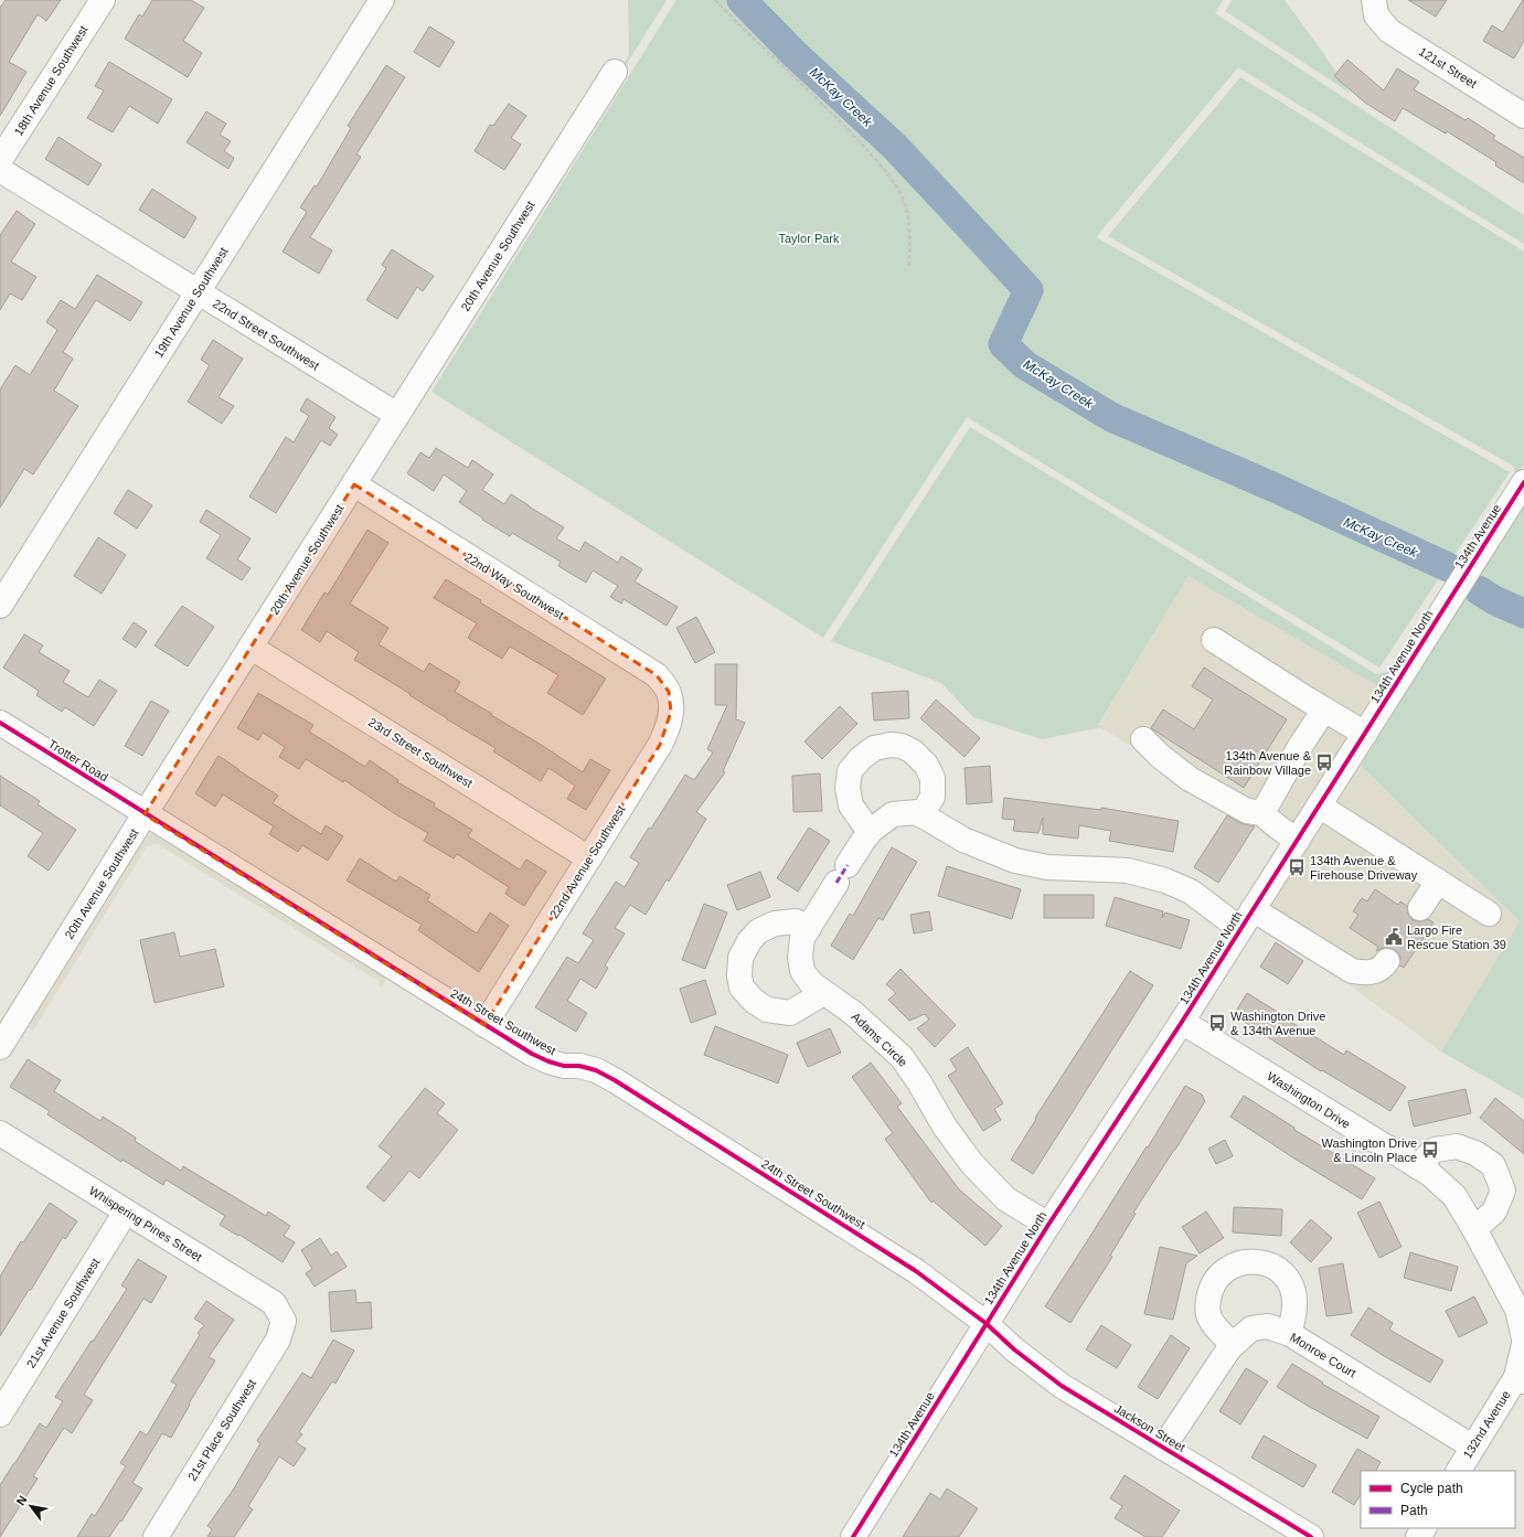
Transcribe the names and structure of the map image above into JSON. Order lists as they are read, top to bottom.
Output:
{
  "streets": {
    "street": [
      "121st Street",
      "18th Avenue Southwest",
      "20th Avenue Southwest",
      "19th Avenue Southwest",
      "22nd Street Southwest",
      "134th Avenue",
      "22nd Way Southwest",
      "134th Avenue North",
      "23rd Street Southwest",
      "Trotter Road",
      "22nd Avenue Southwest",
      "24th Street Southwest",
      "Adams Circle",
      "Washington Drive",
      "Whispering Pines Street",
      "21st Avenue Southwest",
      "Monroe Court",
      "132nd Avenue",
      "Jackson Street",
      "21st Place Southwest"
    ]
  },
  "crossings": [
    ["20th Avenue Southwest", "22nd Street Southwest"],
    ["20th Avenue Southwest", "22nd Way Southwest"],
    ["20th Avenue Southwest", "23rd Street Southwest"],
    ["20th Avenue Southwest", "Trotter Road"],
    ["20th Avenue Southwest", "24th Street Southwest"],
    ["19th Avenue Southwest", "22nd Street Southwest"],
    ["134th Avenue", "134th Avenue North"],
    ["134th Avenue", "24th Street Southwest"],
    ["134th Avenue", "Jackson Street"],
    ["22nd Way Southwest", "22nd Avenue Southwest"],
    ["134th Avenue North", "24th Street Southwest"],
    ["134th Avenue North", "Adams Circle"],
    ["134th Avenue North", "Washington Drive"],
    ["134th Avenue North", "Jackson Street"],
    ["23rd Street Southwest", "22nd Avenue Southwest"],
    ["Trotter Road", "24th Street Southwest"],
    ["22nd Avenue Southwest", "24th Street Southwest"],
    ["24th Street Southwest", "Jackson Street"],
    ["Whispering Pines Street", "21st Avenue Southwest"],
    ["Whispering Pines Street", "21st Place Southwest"],
    ["Monroe Court", "132nd Avenue"],
    ["Monroe Court", "Jackson Street"]
  ],
  "water": ["McKay Creek"],
  "parks": ["Taylor Park"],
  "places": {
    "bus stop": [
      "134th Avenue & Rainbow Village",
      "134th Avenue & Firehouse Driveway",
      "Washington Drive & 134th Avenue",
      "Washington Drive & Lincoln Place"
    ],
    "public building": ["Largo Fire Rescue Station 39"]
  },
  "legend": ["Cycle path", "Path"],
  "north": "top left"
}
